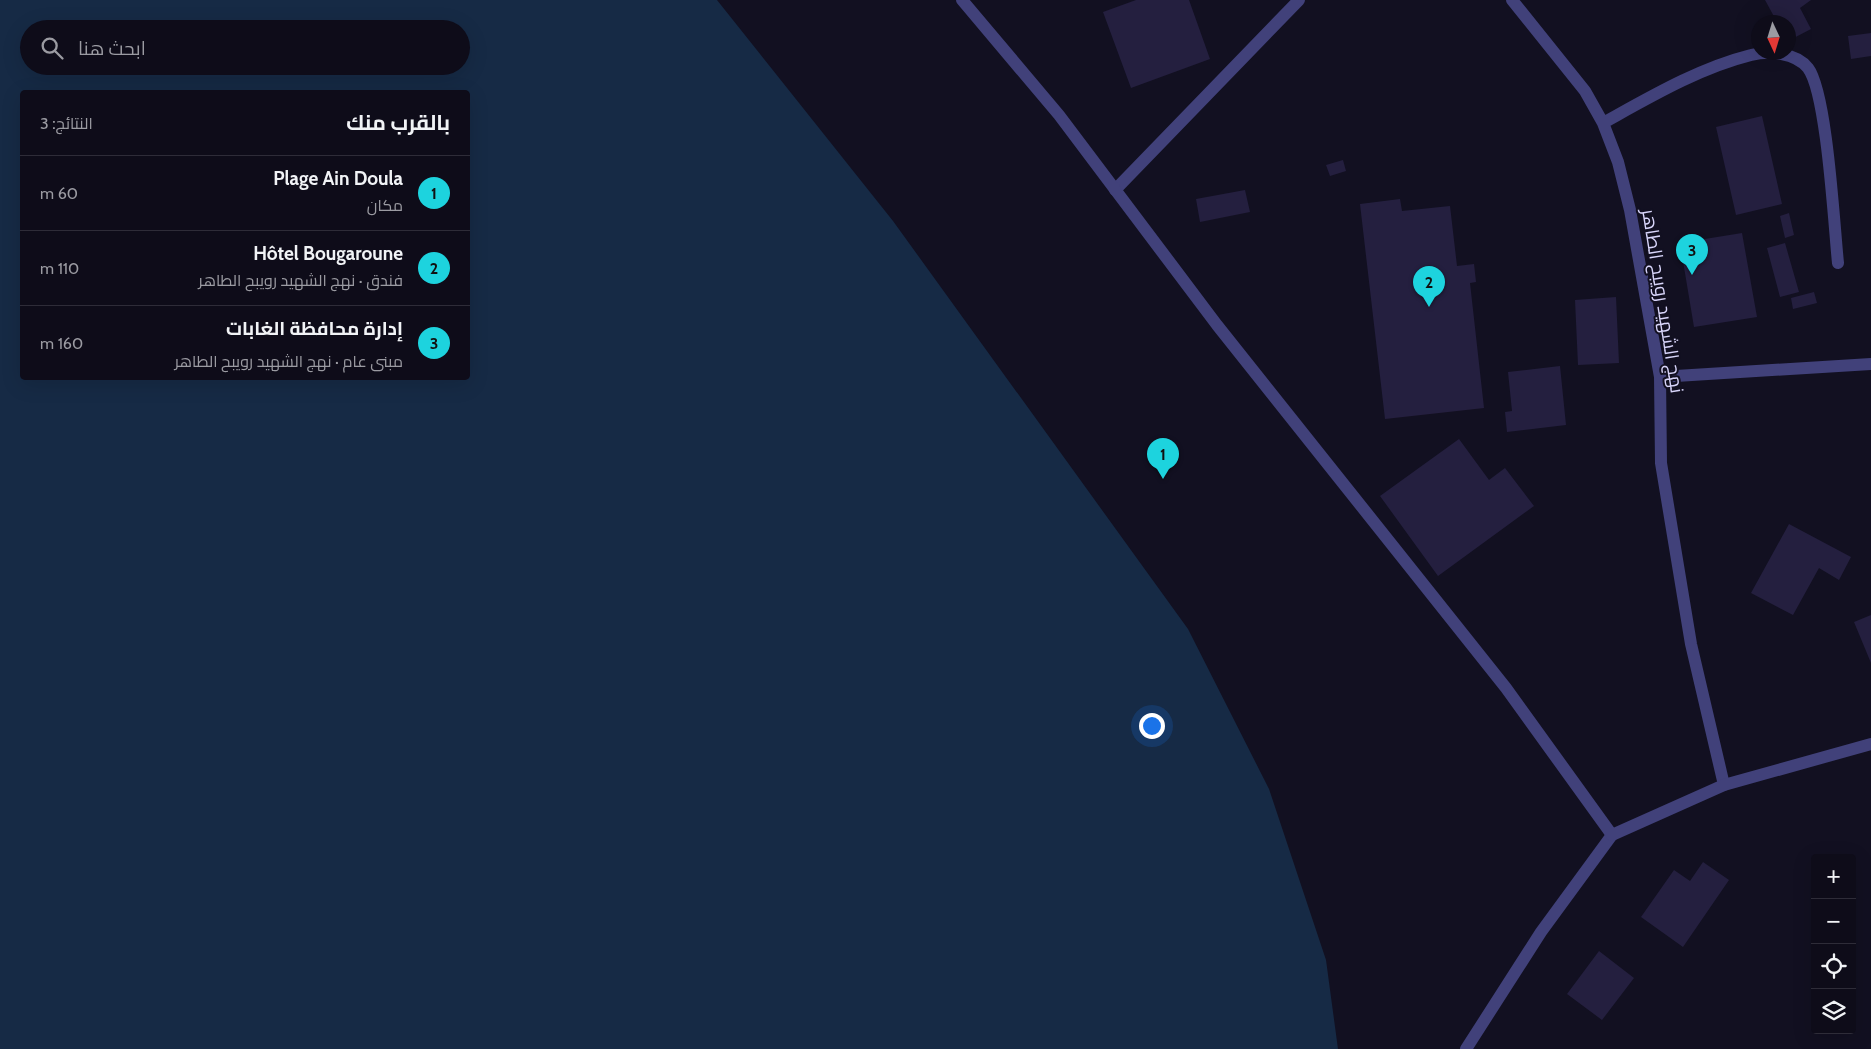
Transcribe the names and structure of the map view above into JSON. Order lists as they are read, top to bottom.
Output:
{
  "streets": {
    "street": ["نهج الشهيد رويبح الطاهر"]
  },
  "north": "bottom",
  "page": {
    "search": "ابحث هنا",
    "heading": ["بالقرب منك", "النتائج: 3"],
    "list": [
      {
        "mark": "1",
        "name": "Plage Ain Doula",
        "note": "مكان",
        "value": "60 m"
      },
      {
        "mark": "2",
        "name": "Hôtel Bougaroune",
        "note": "فندق · نهج الشهيد رويبح الطاهر",
        "value": "110 m"
      },
      {
        "mark": "3",
        "name": "إدارة محافظة الغابات",
        "note": "مبنى عام · نهج الشهيد رويبح الطاهر",
        "value": "160 m"
      }
    ],
    "pins": ["3", "2", "1"],
    "map_buttons": ["+", "−"]
  }
}
